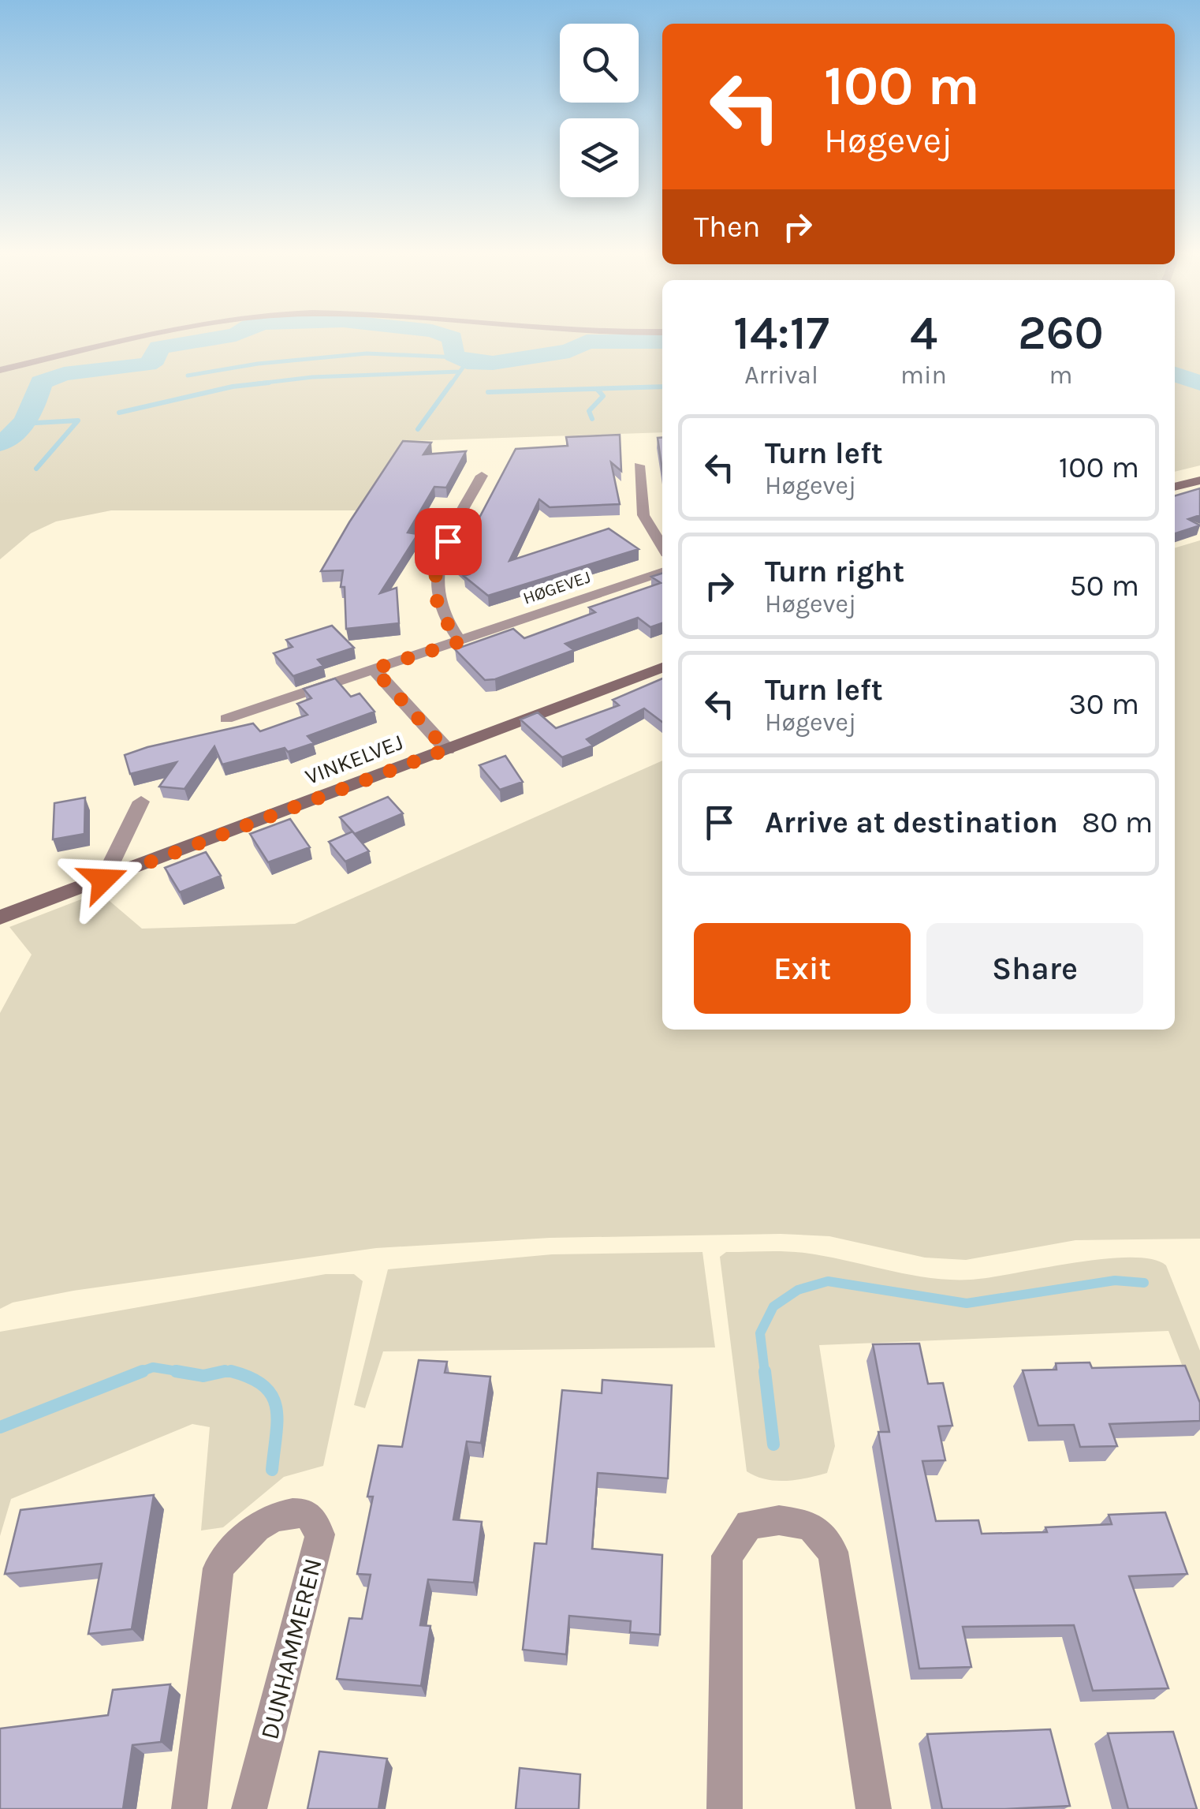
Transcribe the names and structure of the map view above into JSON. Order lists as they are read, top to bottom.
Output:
{
  "streets": {
    "street": ["HØGEVEJ", "VINKELVEJ", "DUNHAMMEREN"]
  },
  "page": {
    "turn": ["100 m", "Høgevej"],
    "then": "Then",
    "eta": [
      "14:17",
      "Arrival",
      "4",
      "min",
      "260",
      "m"
    ],
    "list": [
      {
        "name": "Turn left",
        "note": "Høgevej",
        "value": "100 m"
      },
      {
        "name": "Turn right",
        "note": "Høgevej",
        "value": "50 m"
      },
      {
        "name": "Turn left",
        "note": "Høgevej",
        "value": "30 m"
      },
      {
        "name": "Arrive at destination",
        "value": "80 m"
      }
    ],
    "buttons": ["Exit", "Share"]
  }
}
